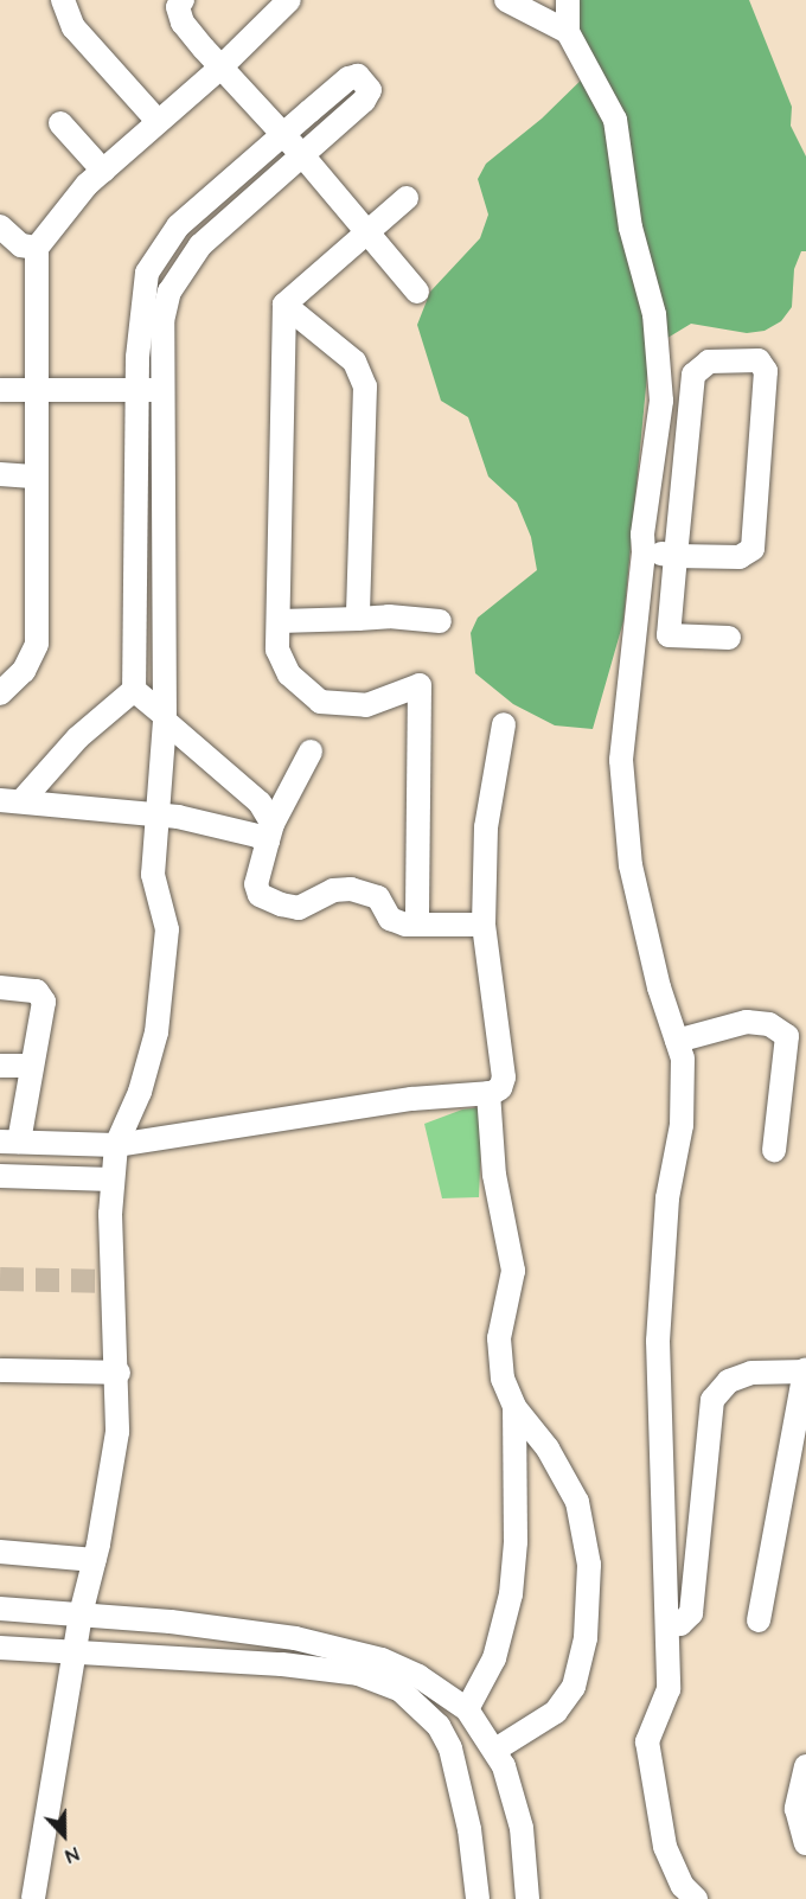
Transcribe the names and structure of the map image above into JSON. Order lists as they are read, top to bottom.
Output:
{
  "north": "bottom"
}
